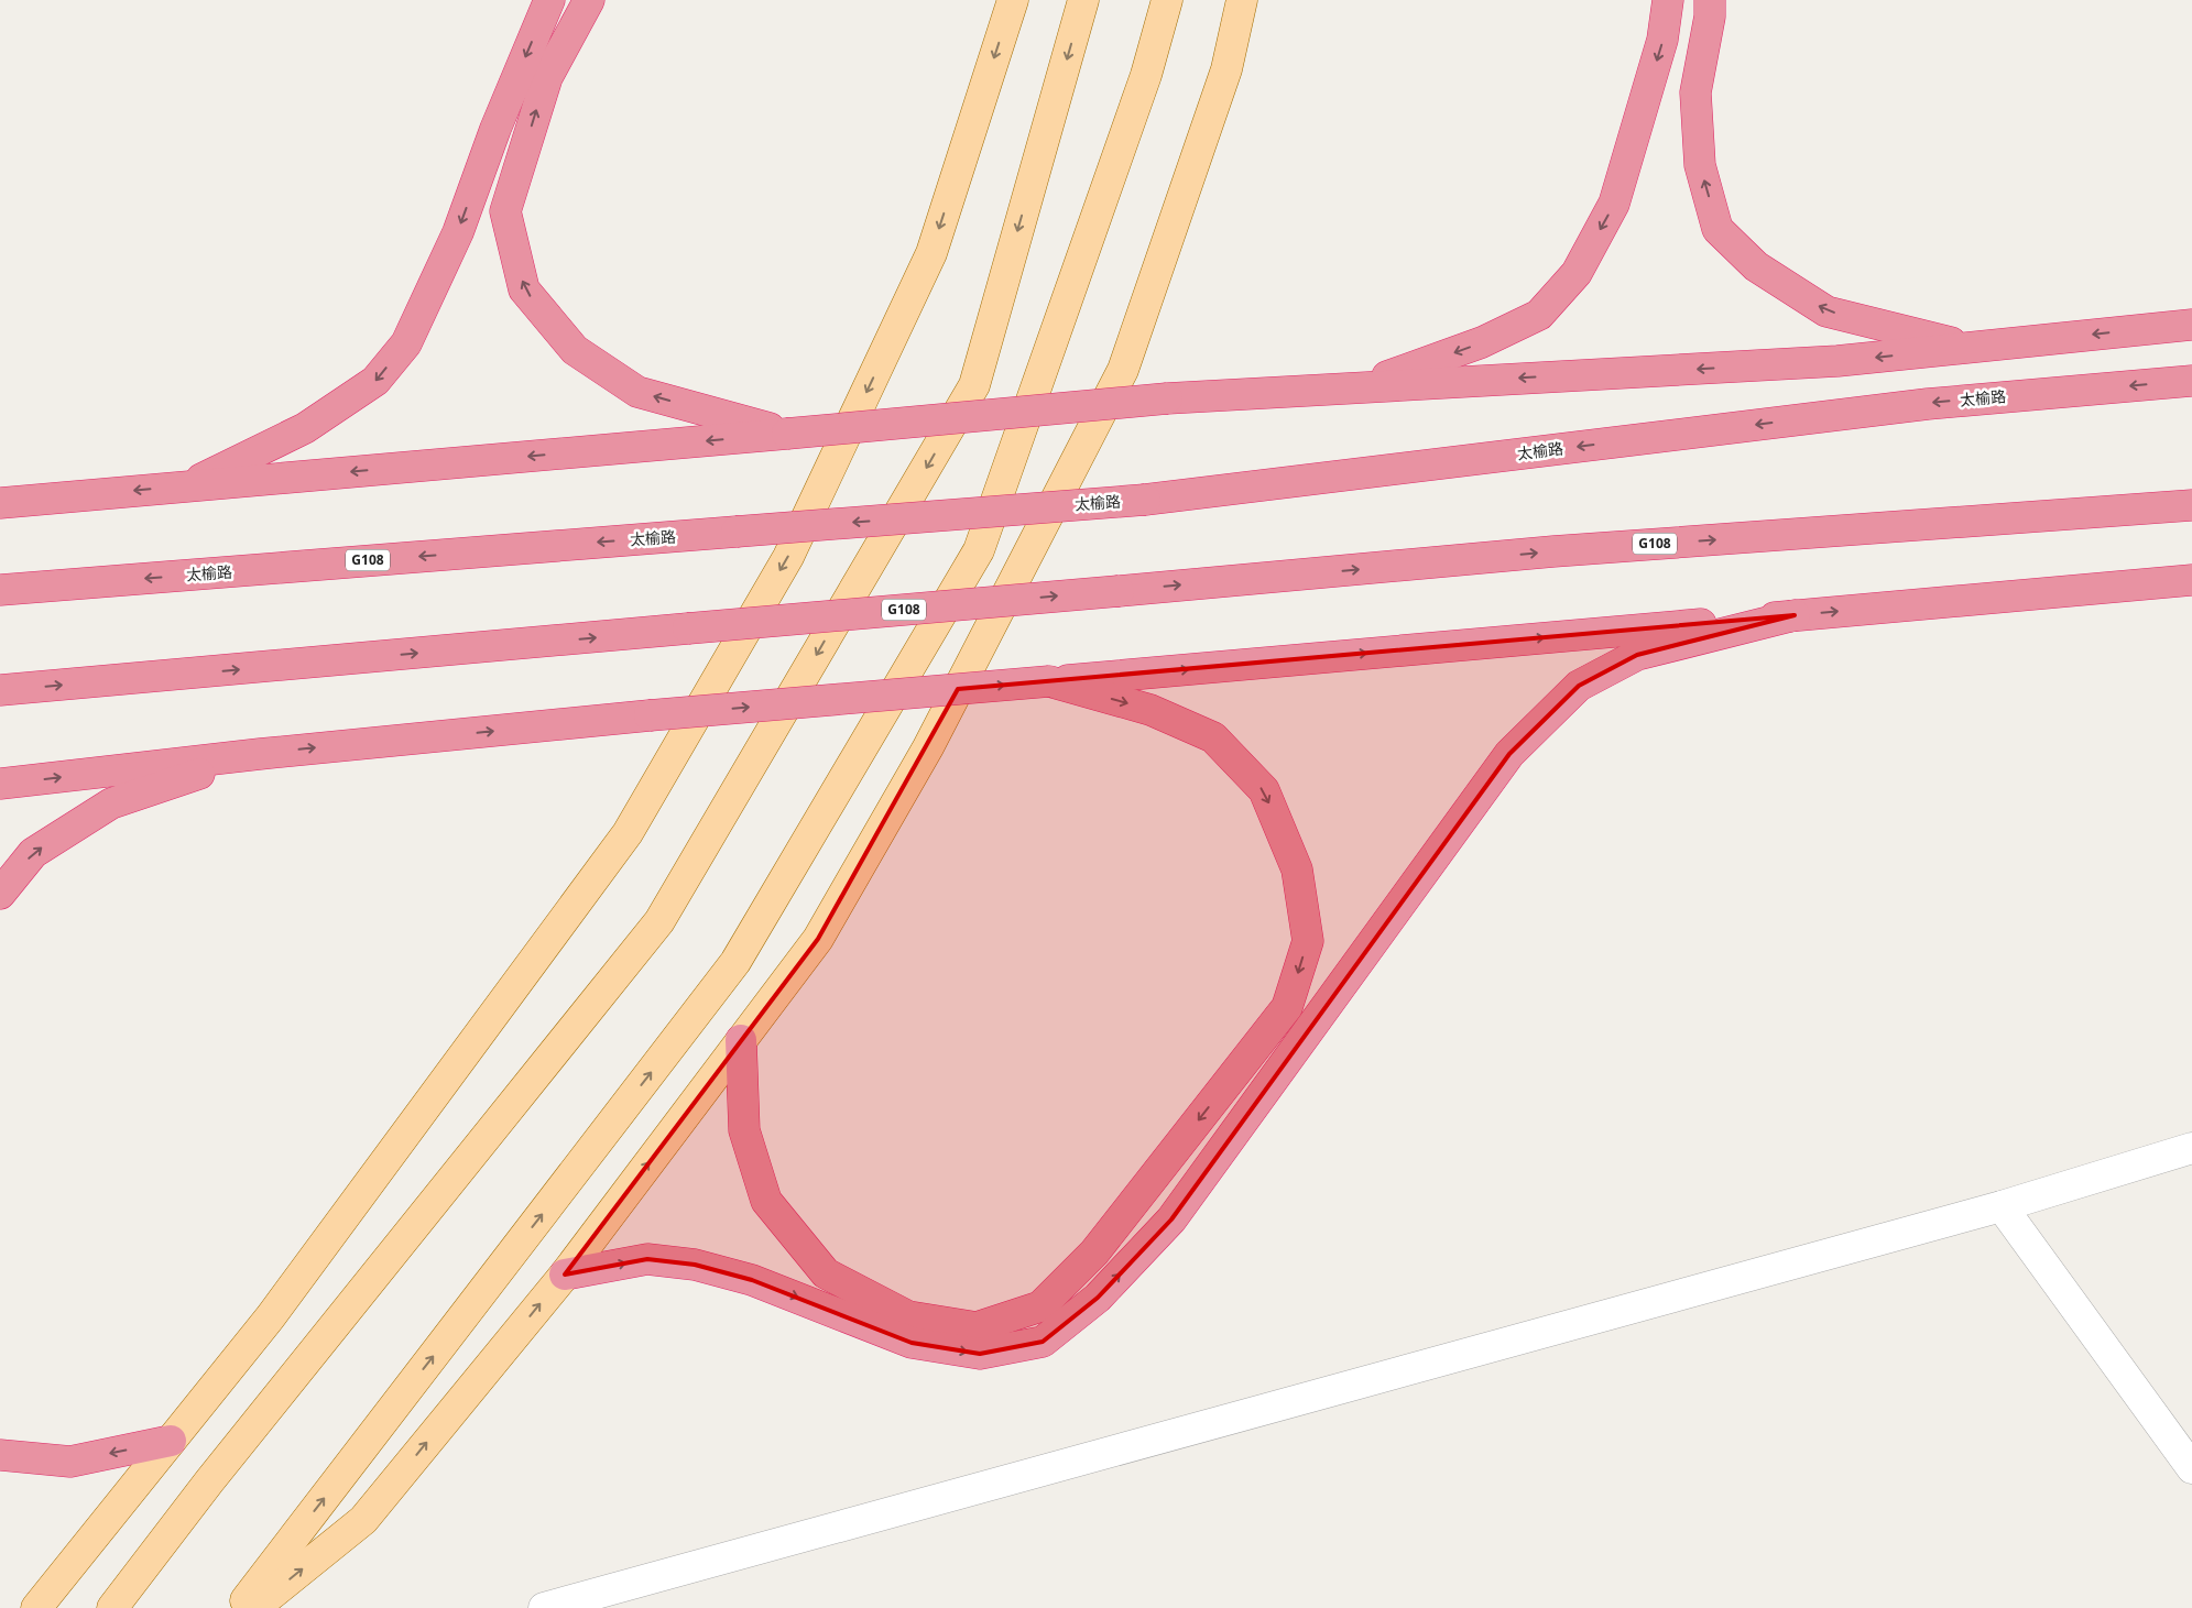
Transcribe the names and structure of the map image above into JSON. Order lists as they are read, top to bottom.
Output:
{
  "streets": {
    "highway": ["太榆路", "G108"]
  }
}
